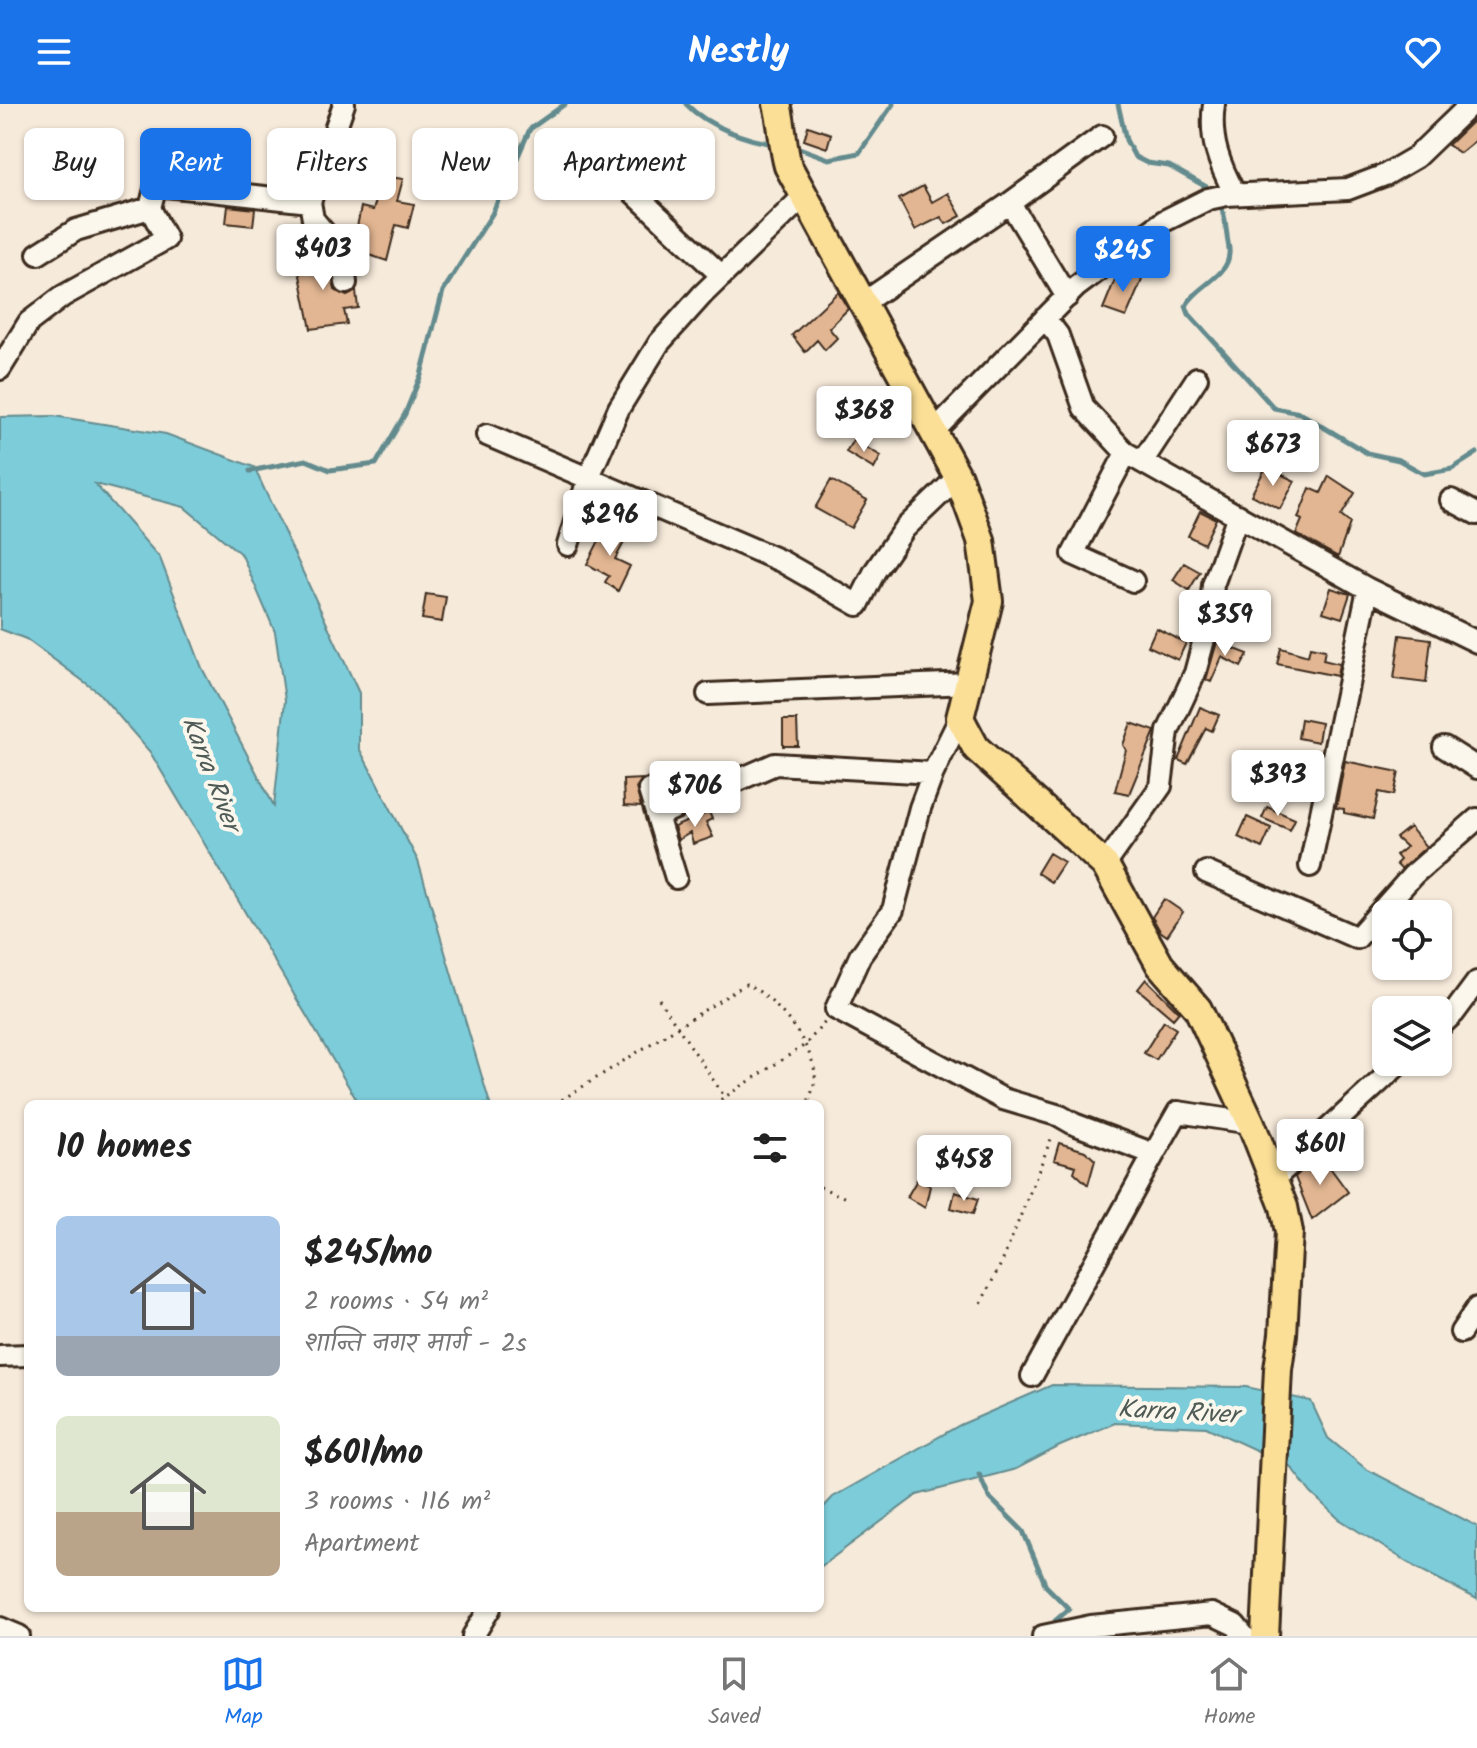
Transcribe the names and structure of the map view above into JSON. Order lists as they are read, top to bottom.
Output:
{
  "water": ["Karra River"],
  "page": {
    "header": "Nestly",
    "chip": [
      "Buy",
      "Rent",
      "Filters",
      "New",
      "Apartment"
    ],
    "price": [
      "$403",
      "$245",
      "$368",
      "$673",
      "$296",
      "$359",
      "$393",
      "$706",
      "$601",
      "$458"
    ],
    "heading": "10 homes",
    "list": [
      {
        "name": "$245/mo",
        "note": "2 rooms · 54 m² · शान्ति नगर मार्ग - 2s"
      },
      {
        "name": "$601/mo",
        "note": "3 rooms · 116 m² · Apartment"
      }
    ],
    "tabs": ["Map", "Saved", "Home"]
  }
}
